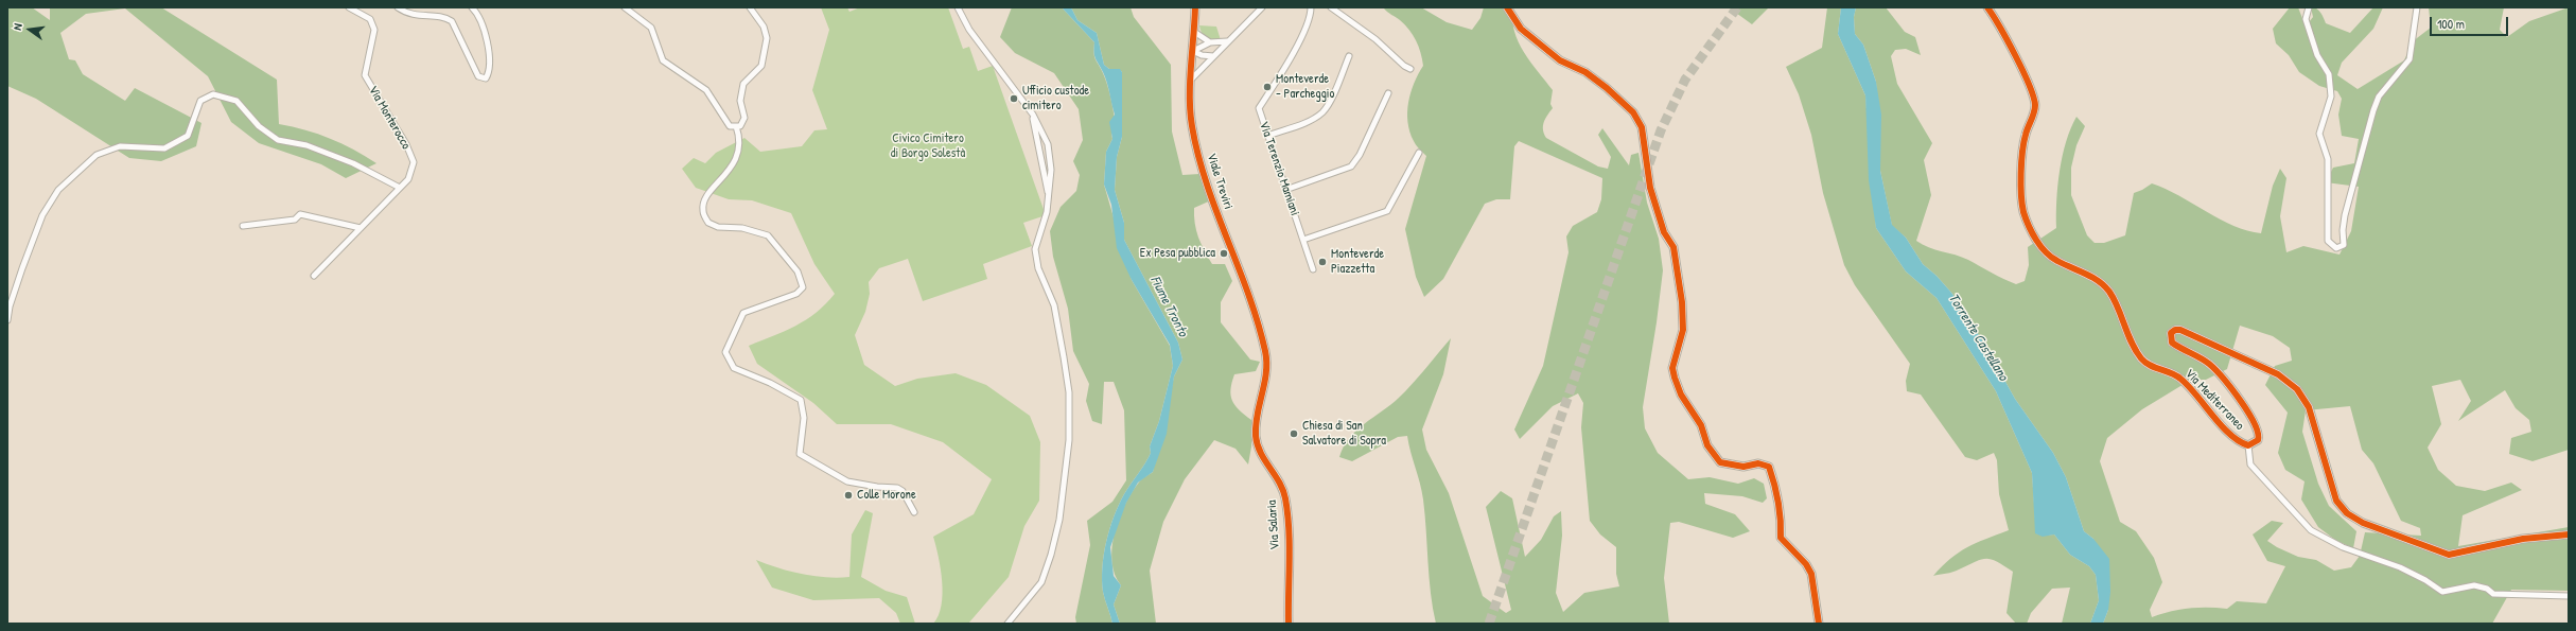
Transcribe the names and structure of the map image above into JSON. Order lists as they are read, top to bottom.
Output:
{
  "streets": {
    "street": [
      "Via Monterocco",
      "Via Terenzio Mamiani",
      "Viale Treviri",
      "Via Mediterraneo",
      "Via Salaria"
    ]
  },
  "crossings": [
    ["Viale Treviri", "Via Salaria"]
  ],
  "water": ["Fiume Tronto", "Torrente Castellano"],
  "parks": ["Civico Cimitero di Borgo Solestà"],
  "places": [
    "Monteverde - Parcheggio",
    "Ufficio custode cimitero",
    "Ex Pesa pubblica",
    "Monteverde Piazzetta",
    "Chiesa di San Salvatore di Sopra",
    "Colle Morone"
  ],
  "scale_bar": "100 m",
  "north": "left"
}
